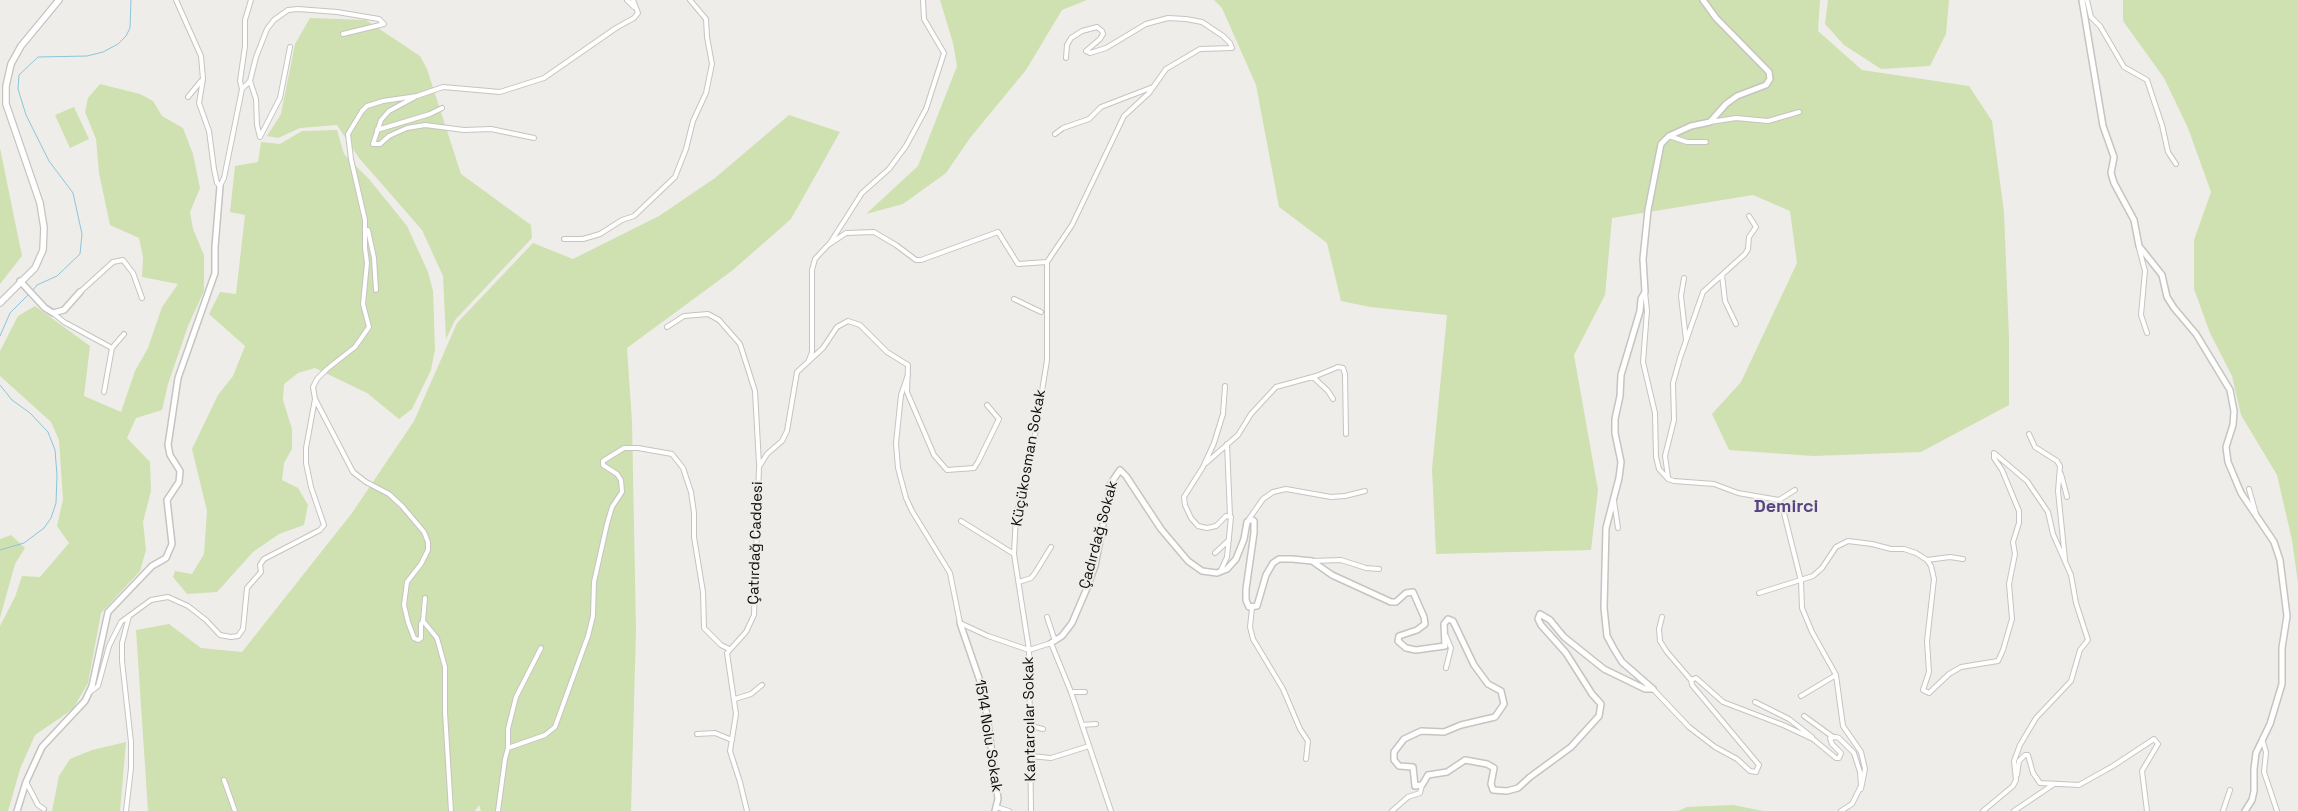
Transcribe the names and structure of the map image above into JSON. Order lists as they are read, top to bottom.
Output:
{
  "streets": {
    "street": [
      "Küçükosman Sokak",
      "Çadırdağ Sokak",
      "Çatırdağ Caddesi",
      "Kantarcılar Sokak",
      "1514 Nolu Sokak"
    ]
  },
  "crossings": [
    ["Küçükosman Sokak", "Kantarcılar Sokak"],
    ["Çadırdağ Sokak", "Kantarcılar Sokak"],
    ["Çatırdağ Caddesi", "1514 Nolu Sokak"]
  ],
  "districts": ["Demirci"]
}
